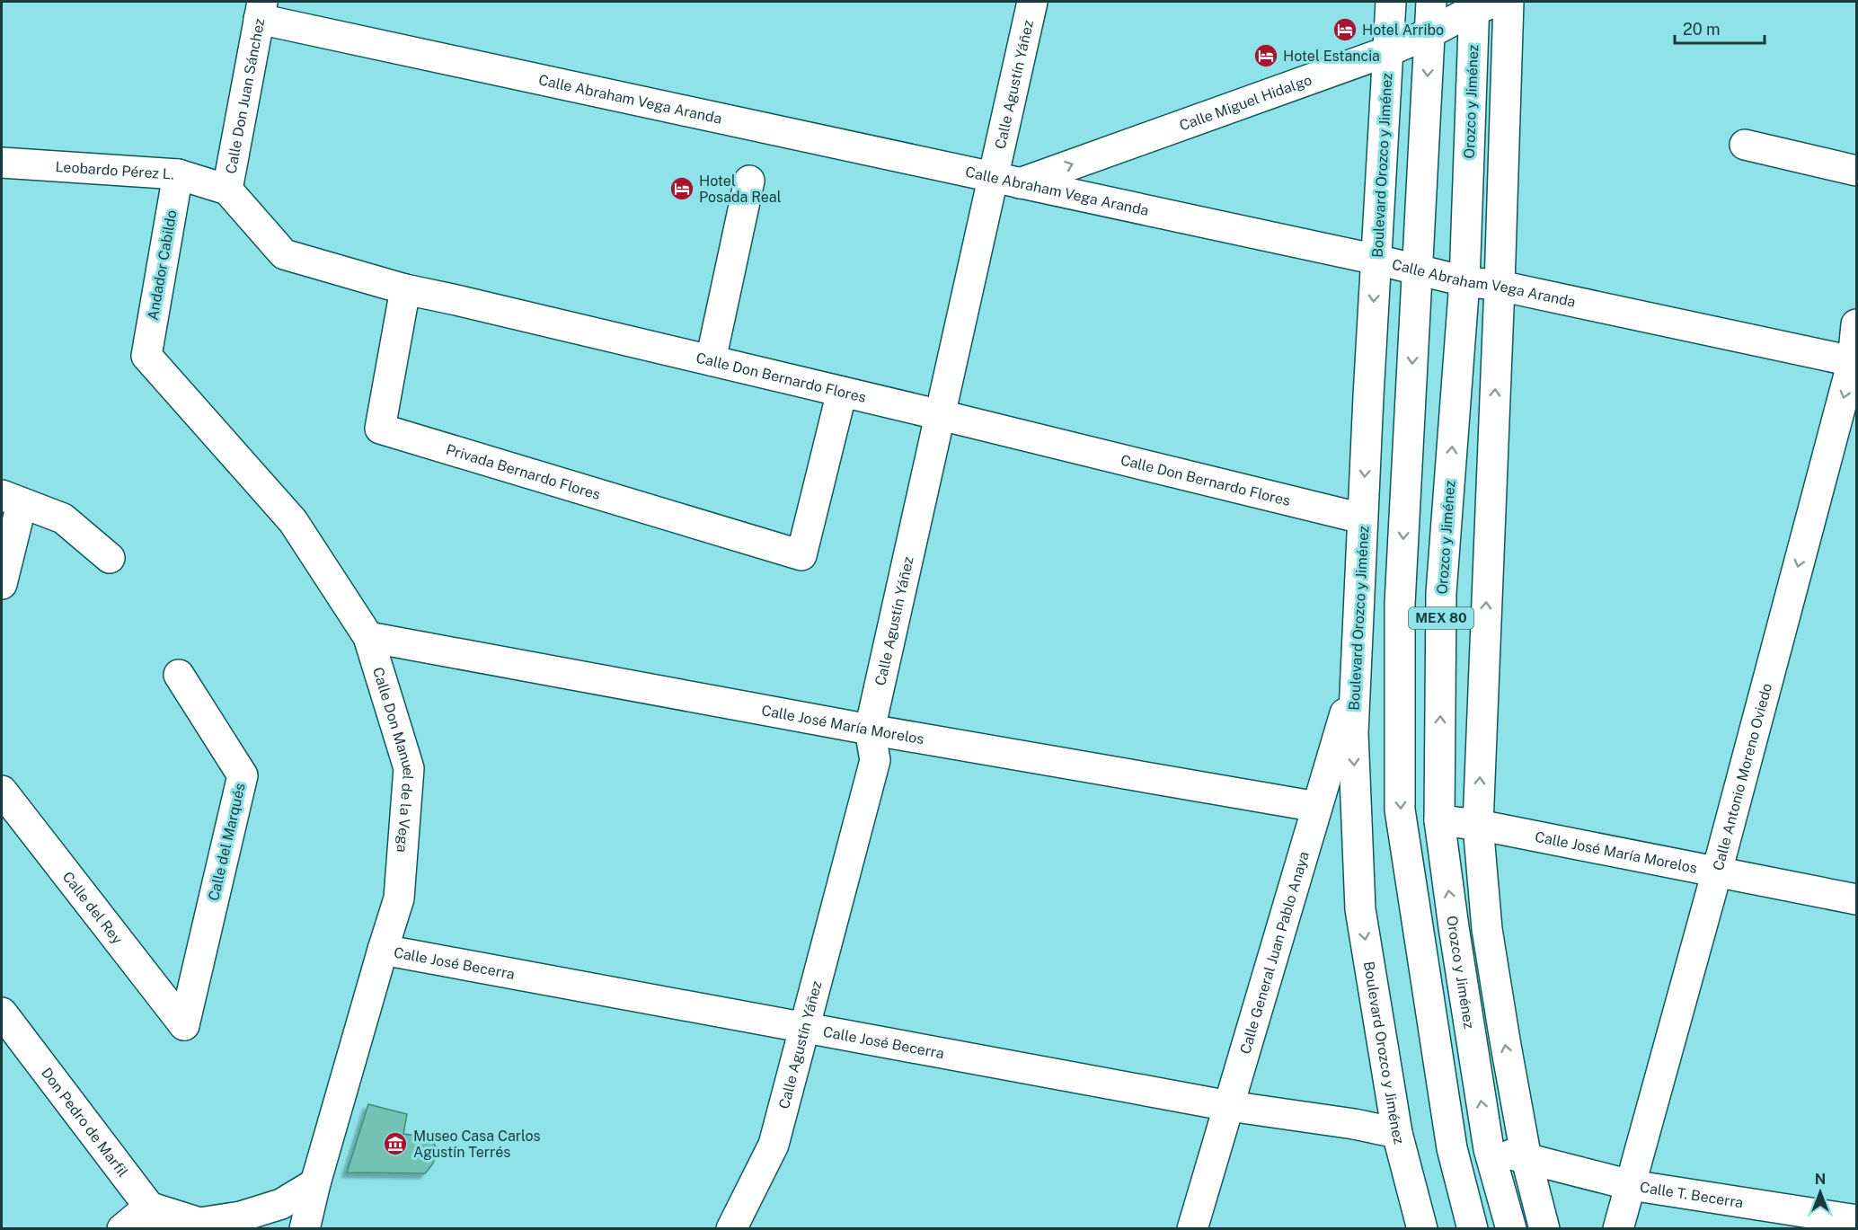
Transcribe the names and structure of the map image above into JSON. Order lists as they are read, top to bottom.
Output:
{
  "streets": {
    "main road": [
      "Calle Agustín Yáñez",
      "Calle Don Juan Sánchez",
      "Calle Abraham Vega Aranda",
      "Orozco y Jiménez",
      "Calle Miguel Hidalgo",
      "Boulevard Orozco y Jiménez",
      "Leobardo Pérez L.",
      "Andador Cabildo",
      "Calle Don Bernardo Flores",
      "Privada Bernardo Flores",
      "MEX 80",
      "Calle José María Morelos",
      "Calle Don Manuel de la Vega",
      "Calle Antonio Moreno Oviedo",
      "Calle del Marqués",
      "Calle del Rey",
      "Calle General Juan Pablo Anaya",
      "Calle José Becerra",
      "Don Pedro de Marfil",
      "Calle T. Becerra"
    ]
  },
  "crossings": [
    ["Calle Agustín Yáñez", "Calle Abraham Vega Aranda"],
    ["Calle Agustín Yáñez", "Calle Miguel Hidalgo"],
    ["Calle Agustín Yáñez", "Calle Don Bernardo Flores"],
    ["Calle Agustín Yáñez", "Calle José María Morelos"],
    ["Calle Agustín Yáñez", "Calle José Becerra"],
    ["Calle Don Juan Sánchez", "Calle Abraham Vega Aranda"],
    ["Calle Don Juan Sánchez", "Leobardo Pérez L."],
    ["Calle Don Juan Sánchez", "Calle Don Bernardo Flores"],
    ["Calle Abraham Vega Aranda", "Orozco y Jiménez"],
    ["Calle Abraham Vega Aranda", "Calle Miguel Hidalgo"],
    ["Calle Abraham Vega Aranda", "Boulevard Orozco y Jiménez"],
    ["Calle Abraham Vega Aranda", "MEX 80"],
    ["Calle Abraham Vega Aranda", "Calle Antonio Moreno Oviedo"],
    ["Orozco y Jiménez", "Calle Miguel Hidalgo"],
    ["Orozco y Jiménez", "Calle José María Morelos"],
    ["Orozco y Jiménez", "Calle T. Becerra"],
    ["Calle Miguel Hidalgo", "Boulevard Orozco y Jiménez"],
    ["Calle Miguel Hidalgo", "MEX 80"],
    ["Boulevard Orozco y Jiménez", "Calle Don Bernardo Flores"],
    ["Boulevard Orozco y Jiménez", "Calle General Juan Pablo Anaya"],
    ["Boulevard Orozco y Jiménez", "Calle José Becerra"],
    ["Leobardo Pérez L.", "Andador Cabildo"],
    ["Leobardo Pérez L.", "Calle Don Bernardo Flores"],
    ["Andador Cabildo", "Calle Don Manuel de la Vega"],
    ["Calle Don Bernardo Flores", "Privada Bernardo Flores"],
    ["Calle José María Morelos", "Calle Don Manuel de la Vega"],
    ["Calle José María Morelos", "Calle Antonio Moreno Oviedo"],
    ["Calle José María Morelos", "Calle General Juan Pablo Anaya"],
    ["Calle Don Manuel de la Vega", "Calle José Becerra"],
    ["Calle Antonio Moreno Oviedo", "Calle T. Becerra"],
    ["Calle del Marqués", "Calle del Rey"],
    ["Calle General Juan Pablo Anaya", "Calle José Becerra"]
  ],
  "one_way": ["Calle Miguel Hidalgo", "Calle Antonio Moreno Oviedo"],
  "places": {
    "hotel": ["Hotel Arribo", "Hotel Estancia", "Hotel Posada Real"],
    "museum": ["Museo Casa Carlos Agustín Terrés"]
  },
  "scale_bar": "20 m",
  "north": "top"
}
